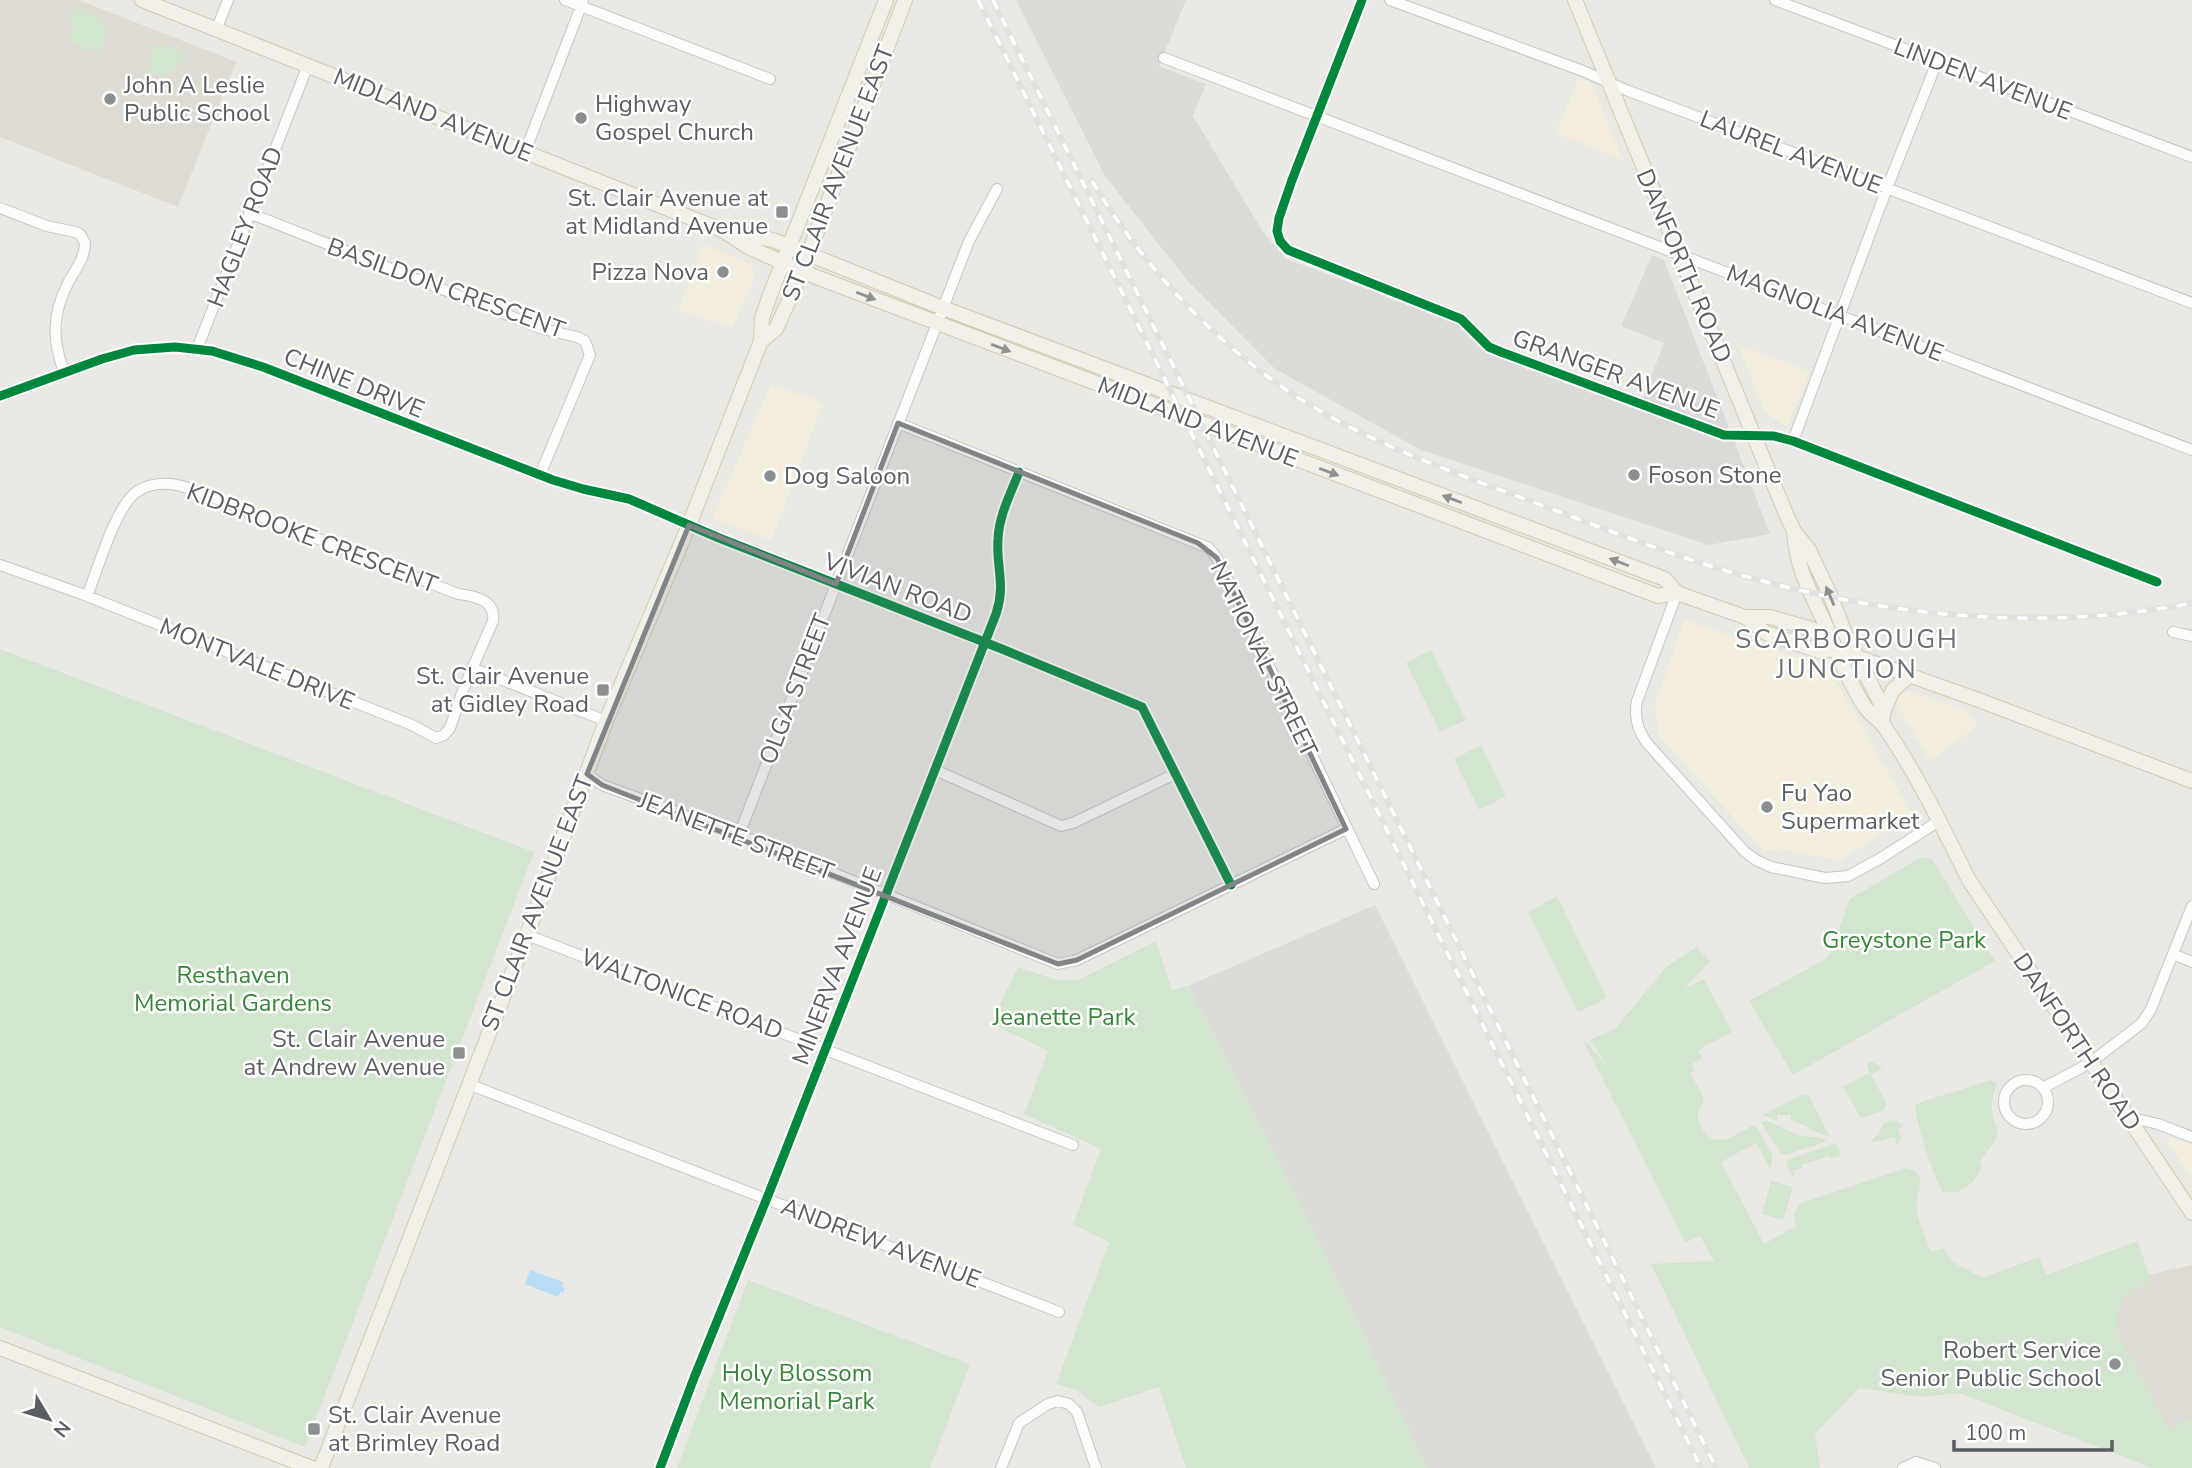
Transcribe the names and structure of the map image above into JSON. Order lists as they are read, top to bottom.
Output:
{
  "streets": {
    "main road": ["MIDLAND AVENUE", "ST CLAIR AVENUE EAST", "DANFORTH ROAD"],
    "street": [
      "LINDEN AVENUE",
      "LAUREL AVENUE",
      "HAGLEY ROAD",
      "BASILDON CRESCENT",
      "MAGNOLIA AVENUE",
      "GRANGER AVENUE",
      "CHINE DRIVE",
      "KIDBROOKE CRESCENT",
      "VIVIAN ROAD",
      "NATIONAL STREET",
      "MONTVALE DRIVE",
      "OLGA STREET",
      "JEANETTE STREET",
      "MINERVA AVENUE",
      "WALTONICE ROAD",
      "ANDREW AVENUE"
    ]
  },
  "crossings": [
    ["MIDLAND AVENUE", "ST CLAIR AVENUE EAST"],
    ["MIDLAND AVENUE", "HAGLEY ROAD"],
    ["MIDLAND AVENUE", "DANFORTH ROAD"],
    ["MIDLAND AVENUE", "OLGA STREET"],
    ["LAUREL AVENUE", "DANFORTH ROAD"],
    ["ST CLAIR AVENUE EAST", "CHINE DRIVE"],
    ["ST CLAIR AVENUE EAST", "VIVIAN ROAD"],
    ["ST CLAIR AVENUE EAST", "JEANETTE STREET"],
    ["ST CLAIR AVENUE EAST", "WALTONICE ROAD"],
    ["ST CLAIR AVENUE EAST", "ANDREW AVENUE"],
    ["HAGLEY ROAD", "BASILDON CRESCENT"],
    ["HAGLEY ROAD", "CHINE DRIVE"],
    ["DANFORTH ROAD", "MAGNOLIA AVENUE"],
    ["DANFORTH ROAD", "GRANGER AVENUE"],
    ["BASILDON CRESCENT", "CHINE DRIVE"],
    ["MAGNOLIA AVENUE", "GRANGER AVENUE"],
    ["CHINE DRIVE", "VIVIAN ROAD"],
    ["KIDBROOKE CRESCENT", "MONTVALE DRIVE"],
    ["VIVIAN ROAD", "OLGA STREET"],
    ["VIVIAN ROAD", "JEANETTE STREET"],
    ["VIVIAN ROAD", "MINERVA AVENUE"],
    ["NATIONAL STREET", "OLGA STREET"],
    ["NATIONAL STREET", "JEANETTE STREET"],
    ["NATIONAL STREET", "MINERVA AVENUE"],
    ["OLGA STREET", "JEANETTE STREET"],
    ["JEANETTE STREET", "MINERVA AVENUE"],
    ["MINERVA AVENUE", "WALTONICE ROAD"],
    ["MINERVA AVENUE", "ANDREW AVENUE"]
  ],
  "districts": ["SCARBOROUGH JUNCTION"],
  "parks": [
    "Greystone Park",
    "Resthaven Memorial Gardens",
    "Jeanette Park",
    "Holy Blossom Memorial Park"
  ],
  "places": {
    "other": [
      "John A Leslie Public School",
      "Highway Gospel Church",
      "Pizza Nova",
      "Foson Stone",
      "Dog Saloon",
      "Fu Yao Supermarket",
      "Robert Service Senior Public School"
    ],
    "transit": [
      "St. Clair Avenue at at Midland Avenue",
      "St. Clair Avenue at Gidley Road",
      "St. Clair Avenue at Andrew Avenue",
      "St. Clair Avenue at Brimley Road"
    ]
  },
  "scale_bar": "100 m",
  "north": "bottom right"
}
